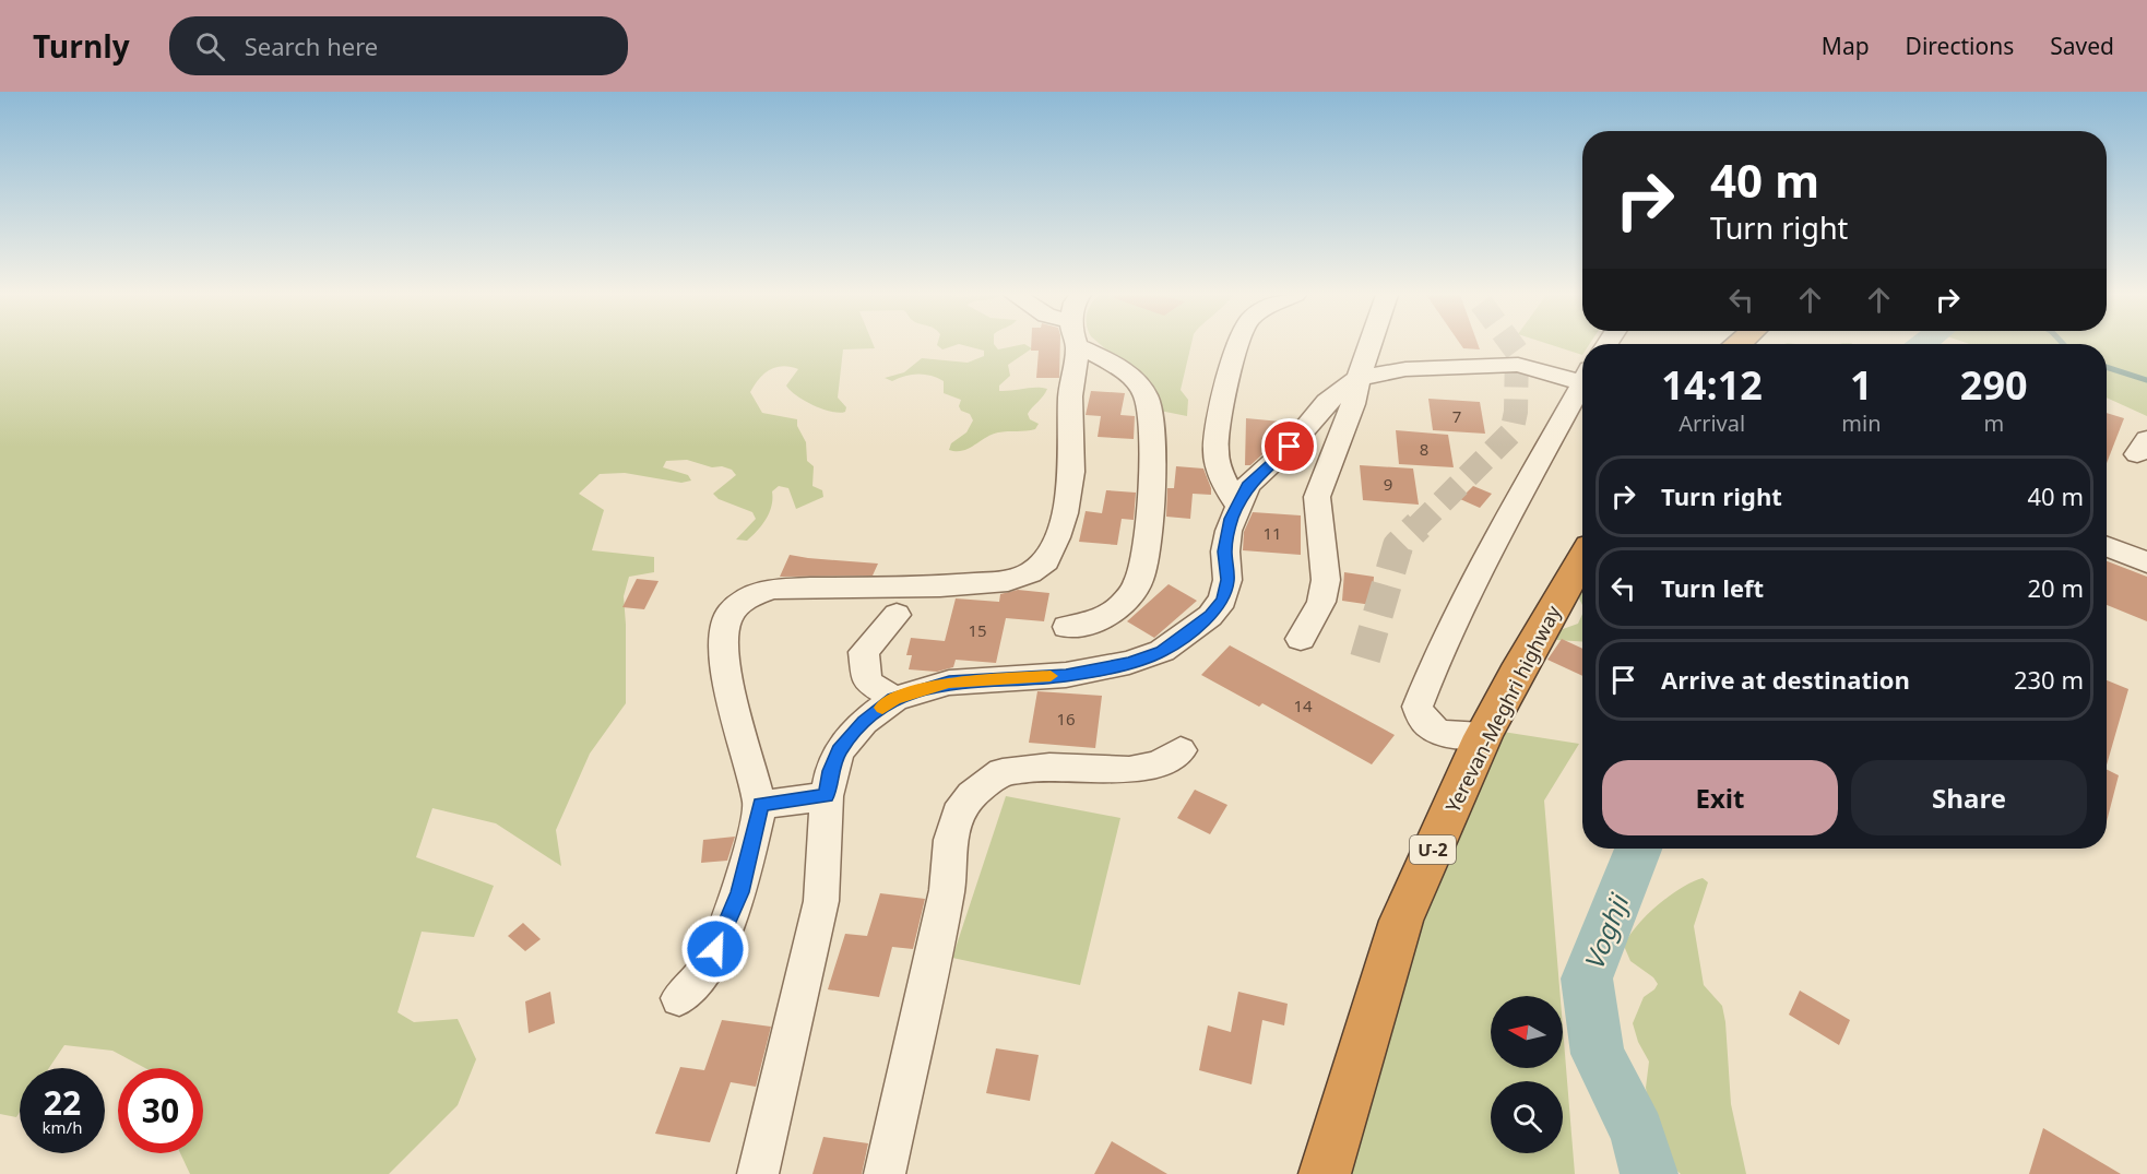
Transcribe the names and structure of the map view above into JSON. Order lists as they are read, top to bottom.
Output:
{
  "streets": {
    "highway": ["Yerevan-Meghri highway", "Մ-2"]
  },
  "water": ["Voghji"],
  "house_numbers": [
    "7",
    "8",
    "9",
    "11",
    "15",
    "14",
    "16"
  ],
  "north": "left",
  "page": {
    "header": "Turnly",
    "search": "Search here",
    "nav": ["Map", "Directions", "Saved"],
    "turn": ["40 m", "Turn right"],
    "eta": [
      "14:12",
      "Arrival",
      "1",
      "min",
      "290",
      "m"
    ],
    "list": [
      {
        "name": "Turn right",
        "value": "40 m"
      },
      {
        "name": "Turn left",
        "value": "20 m"
      },
      {
        "name": "Arrive at destination",
        "value": "230 m"
      }
    ],
    "buttons": ["Exit", "Share"],
    "speed": "22 km/h",
    "limit": "30"
  }
}
